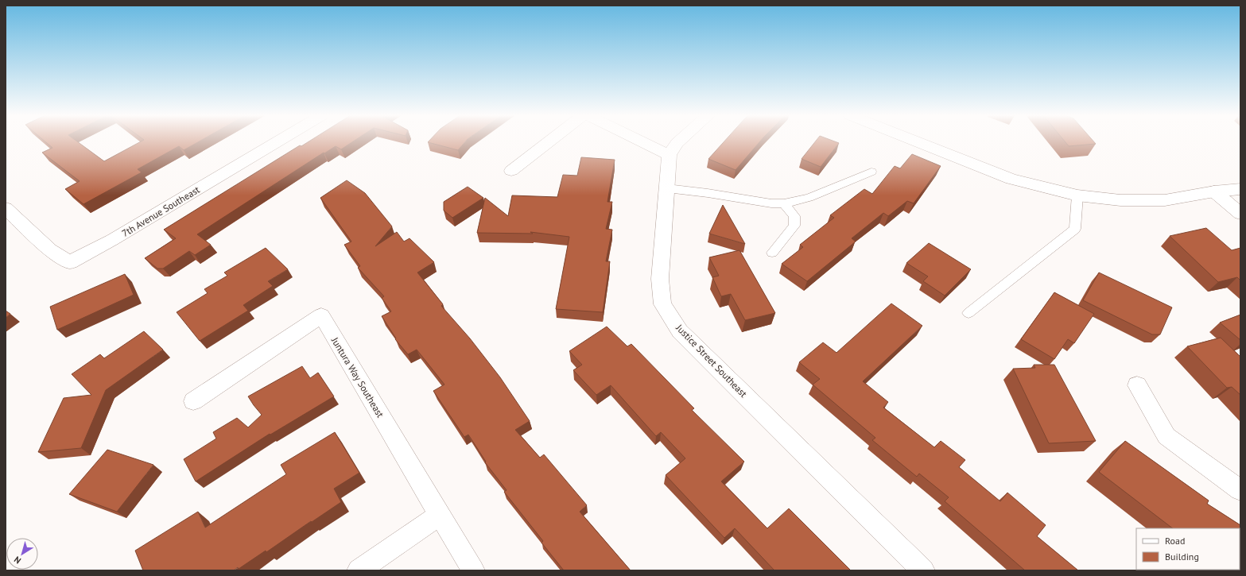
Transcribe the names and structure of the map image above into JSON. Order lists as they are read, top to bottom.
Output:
{
  "streets": {
    "street": ["7th Avenue Southeast", "Justice Street Southeast", "Juntura Way Southeast"]
  },
  "legend": ["Road", "Building"],
  "north": "bottom left"
}
